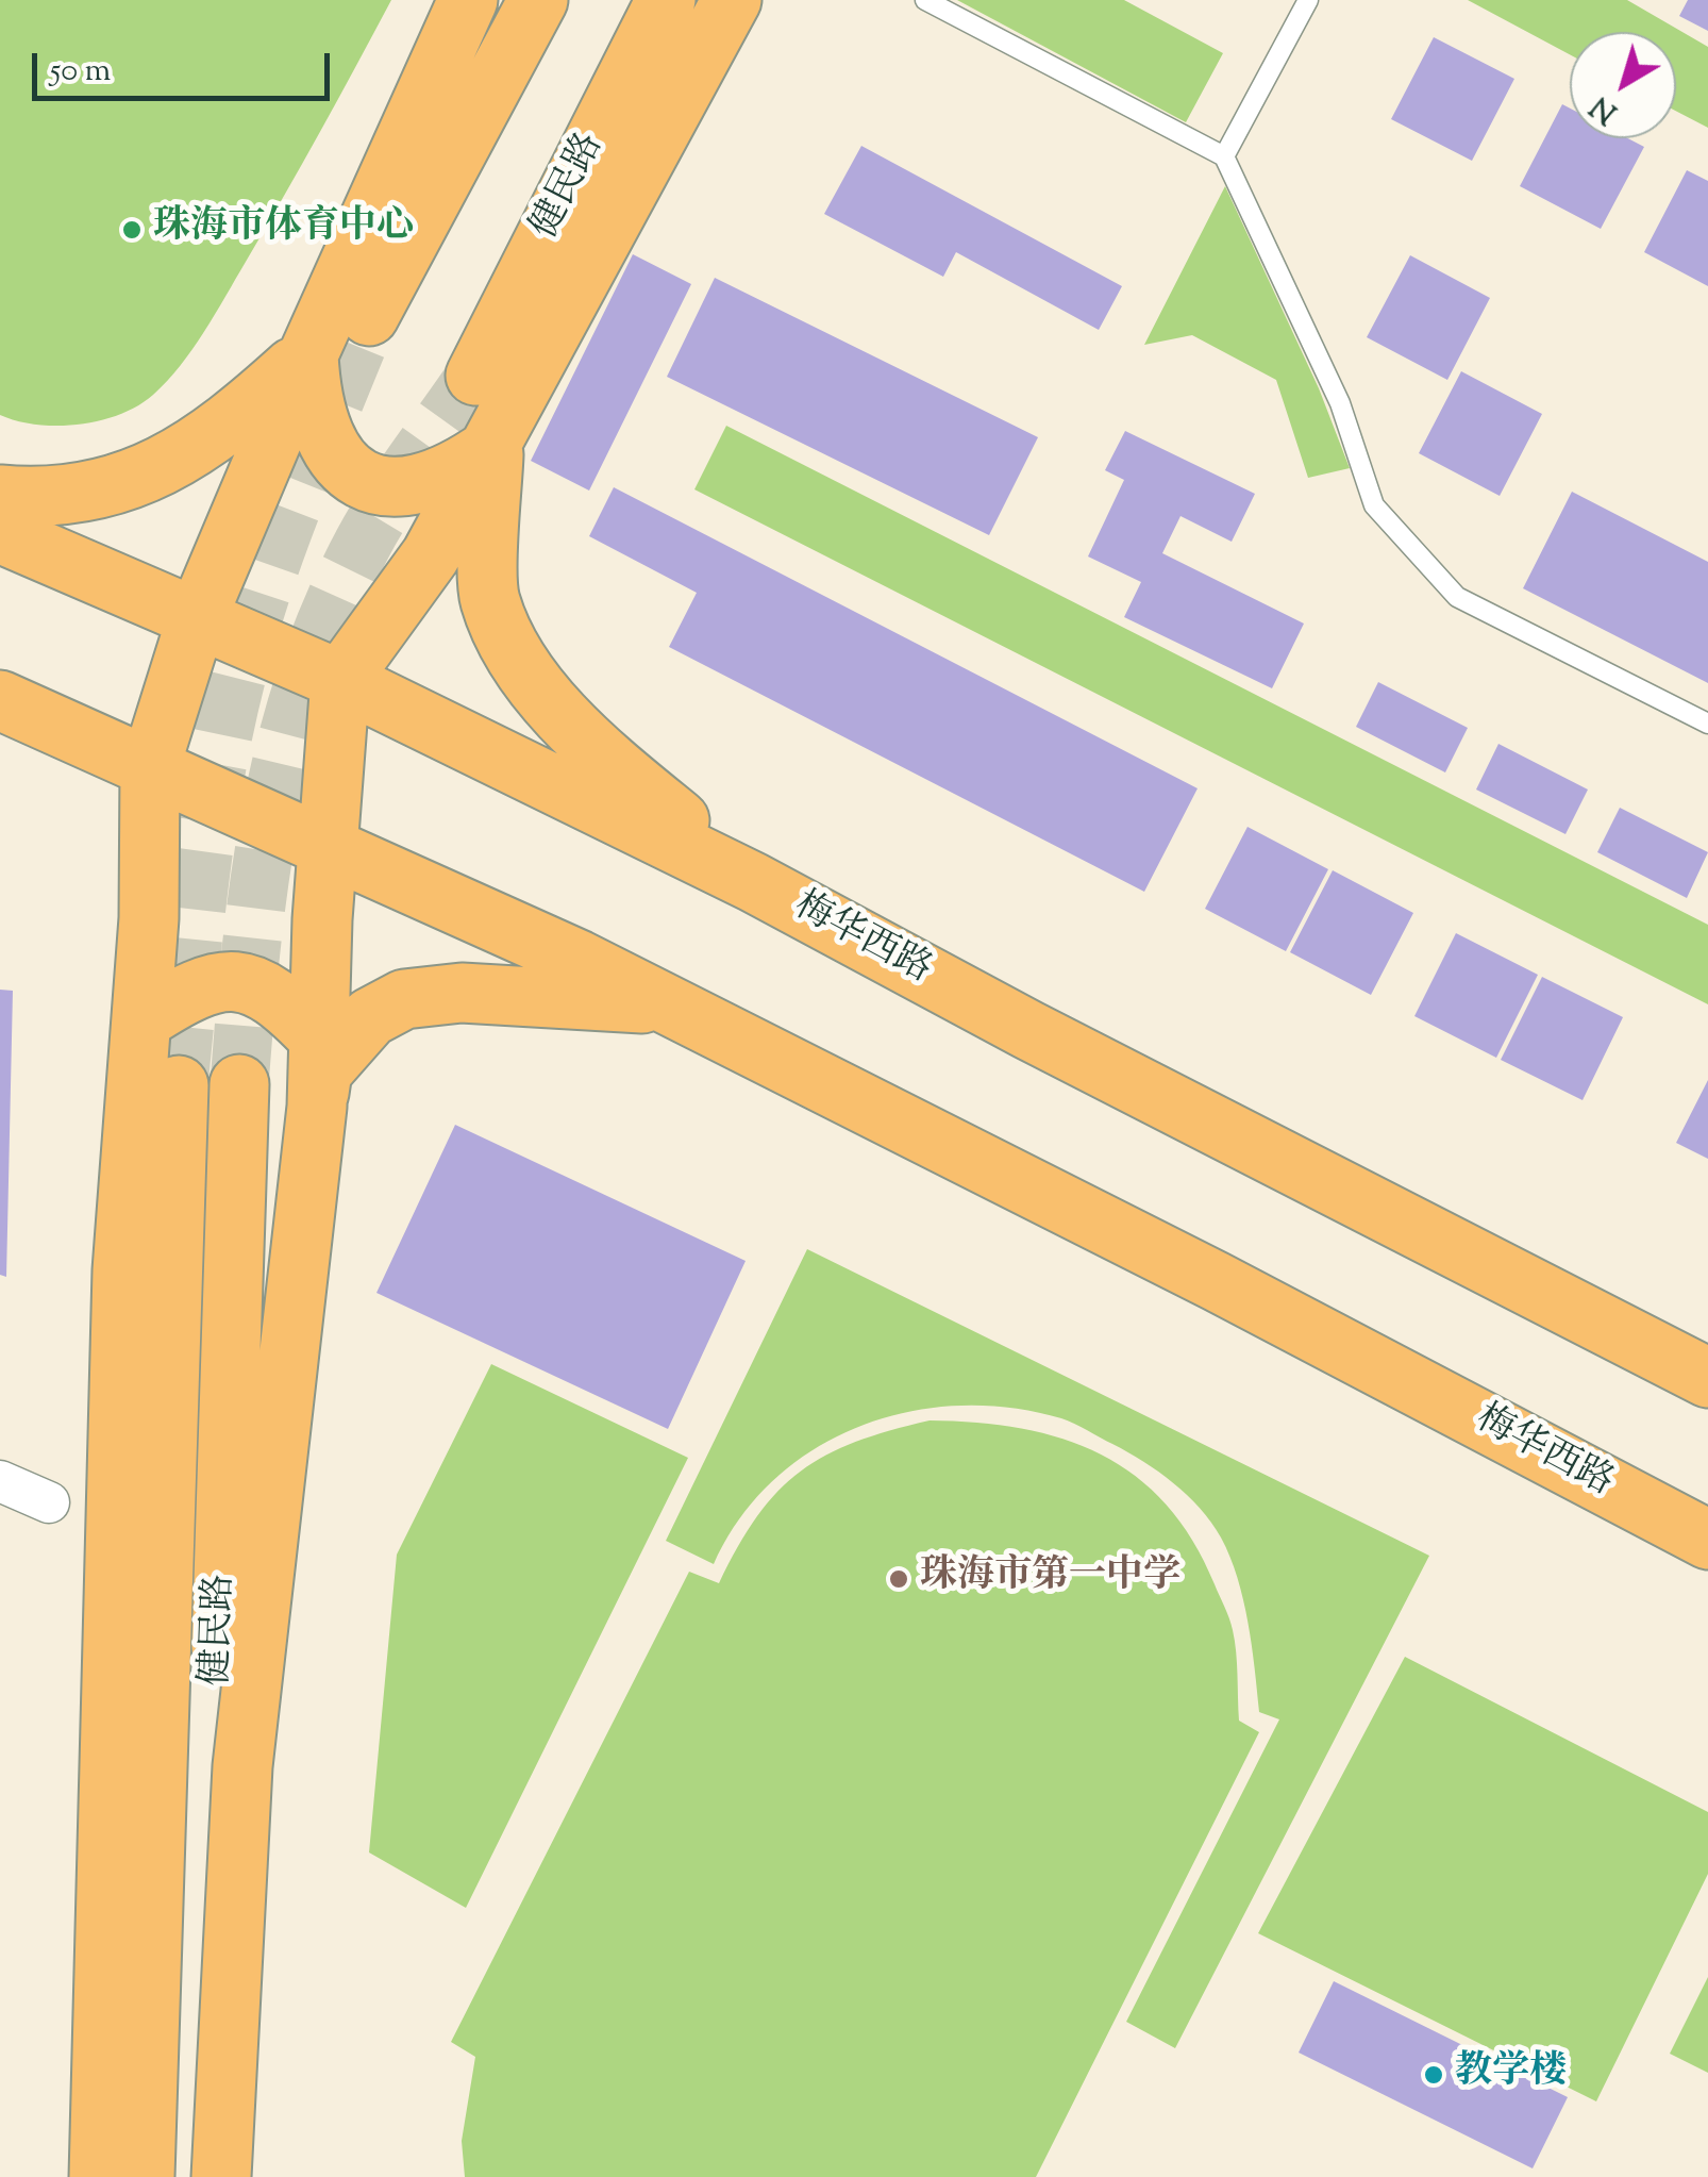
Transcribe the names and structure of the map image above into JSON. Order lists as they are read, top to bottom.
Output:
{
  "streets": {
    "main road": ["健民路", "梅华西路"]
  },
  "places": ["珠海市体育中心", "珠海市第一中学", "教学楼"],
  "scale_bar": "50 m",
  "north": "bottom left"
}
